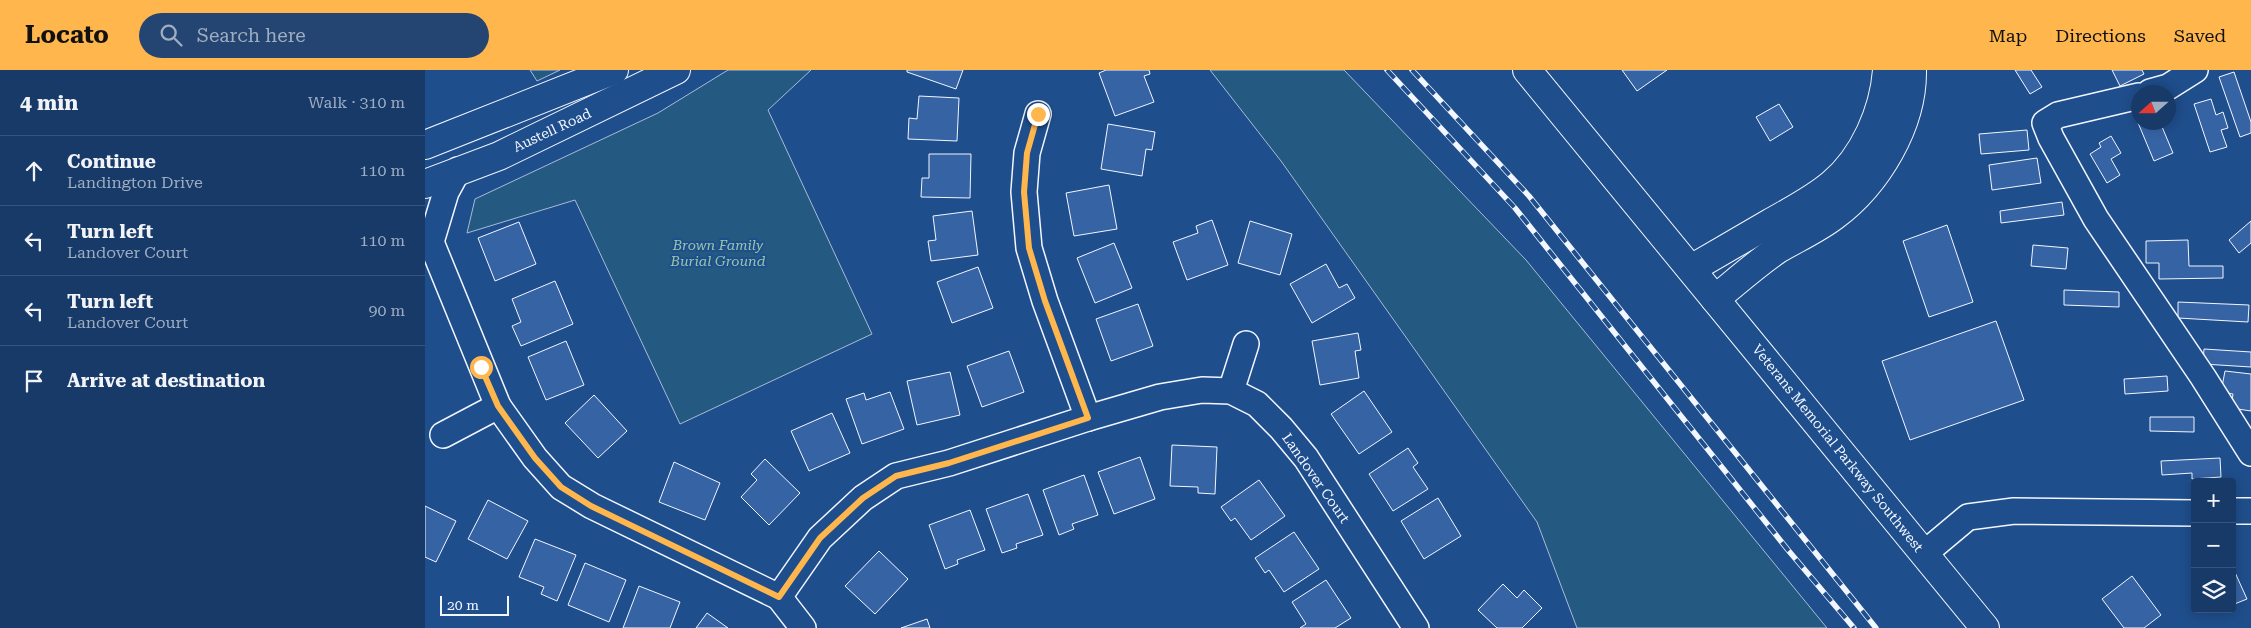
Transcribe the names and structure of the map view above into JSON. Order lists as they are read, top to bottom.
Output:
{
  "streets": {
    "main road": ["Austell Road", "Veterans Memorial Parkway Southwest"],
    "street": ["Landover Court"]
  },
  "parks": ["Brown Family Burial Ground"],
  "scale_bar": "20 m",
  "north": "left",
  "page": {
    "header": "Locato",
    "search": "Search here",
    "nav": ["Map", "Directions", "Saved"],
    "heading": ["4 min", "Walk · 310 m"],
    "list": [
      ["Continue", "Landington Drive", "110 m"],
      ["Turn left", "Landover Court", "110 m"],
      ["Turn left", "Landover Court", "90 m"],
      "Arrive at destination"
    ],
    "map_buttons": ["+", "−"],
    "scale": "20 m"
  }
}
